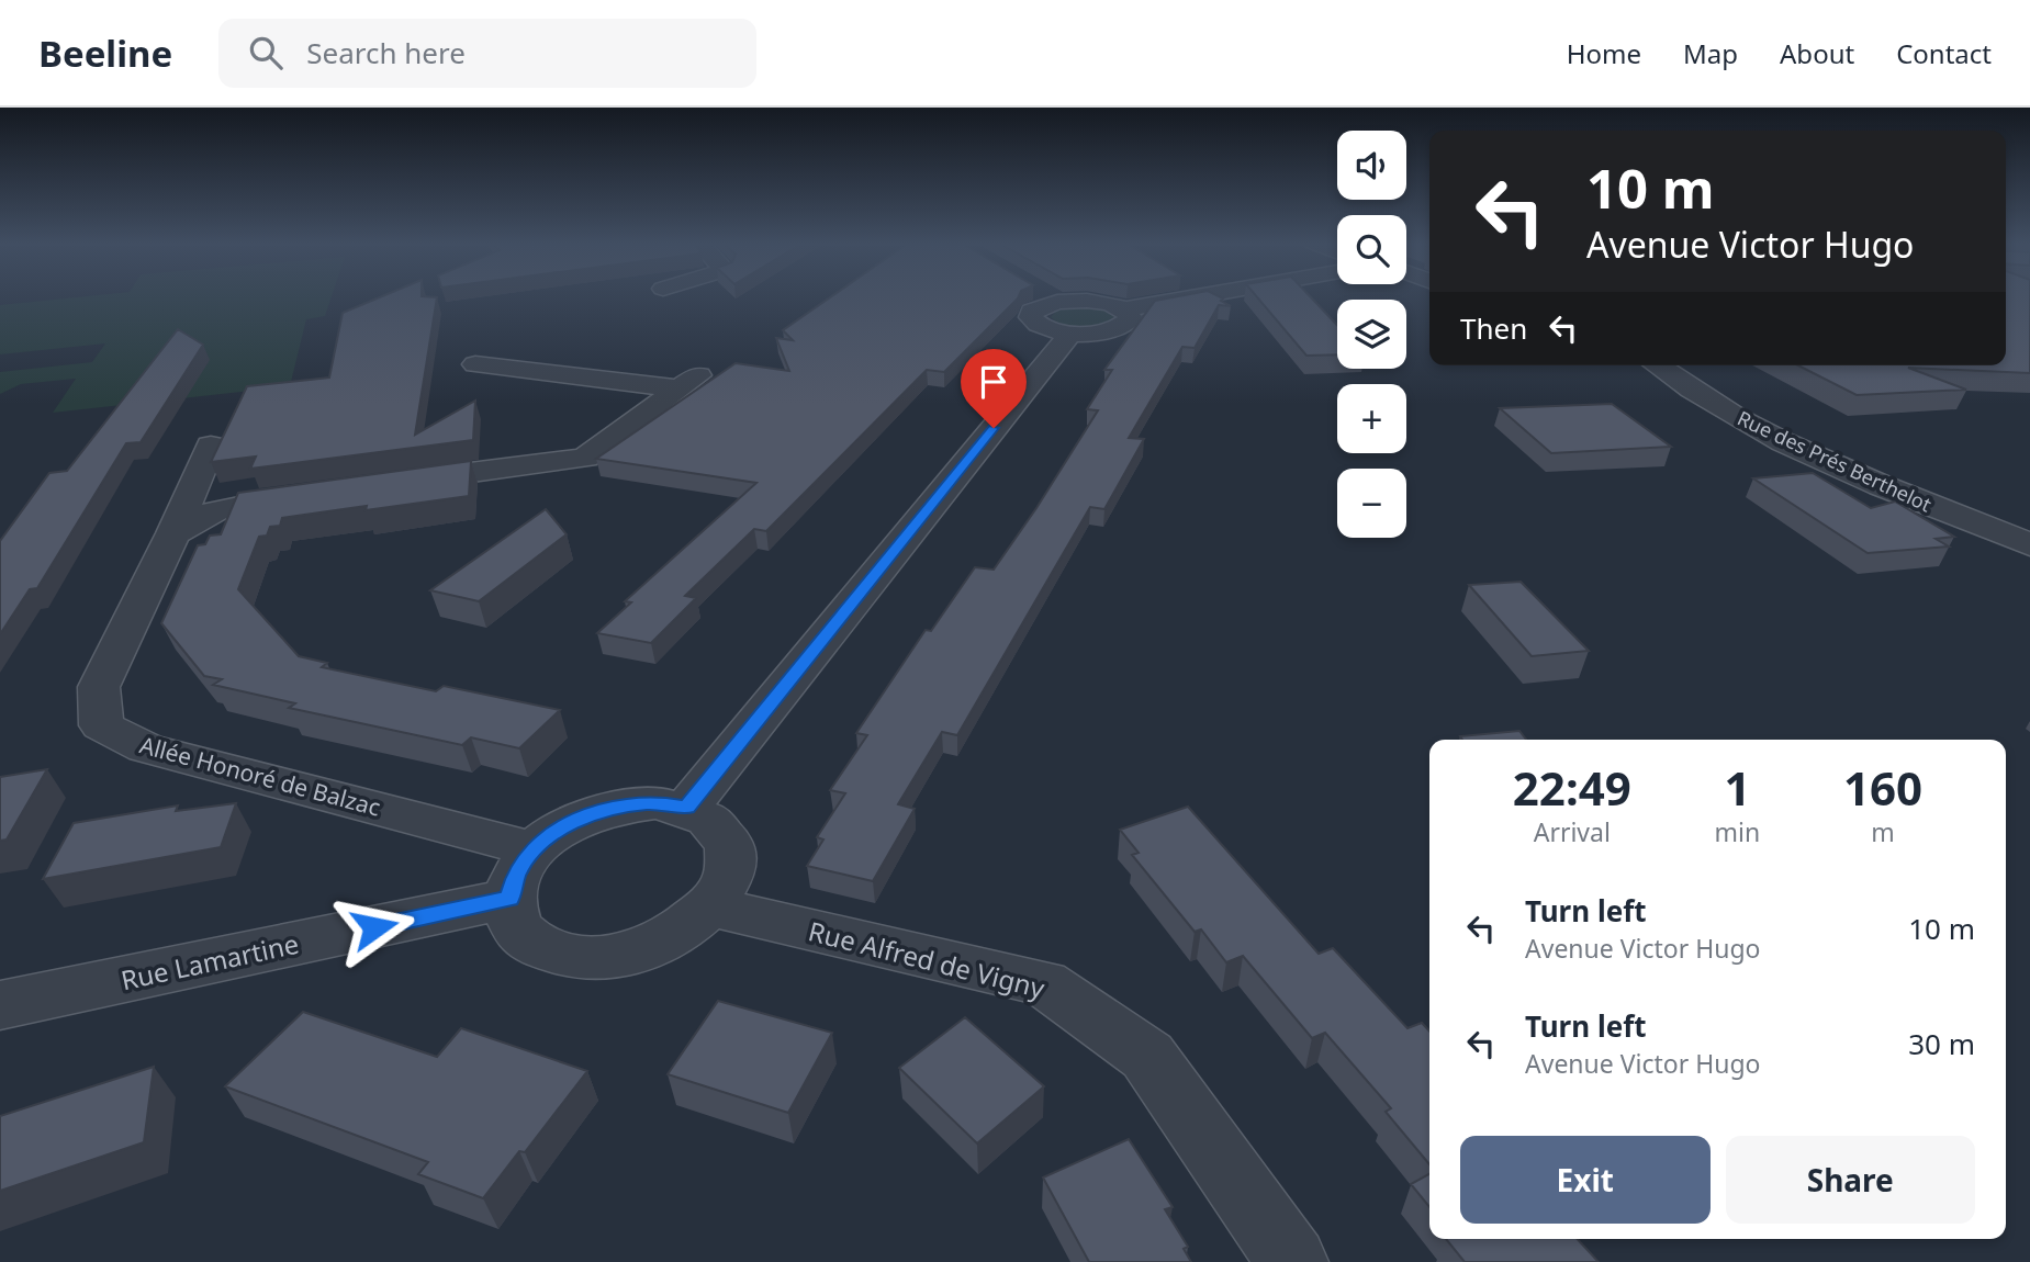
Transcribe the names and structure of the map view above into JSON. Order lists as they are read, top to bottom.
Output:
{
  "streets": {
    "street": [
      "Rue des Prés Berthelot",
      "Allée Honoré de Balzac",
      "Rue Alfred de Vigny",
      "Rue Lamartine"
    ]
  },
  "crossings": [
    ["Allée Honoré de Balzac", "Rue Alfred de Vigny"],
    ["Allée Honoré de Balzac", "Rue Lamartine"],
    ["Rue Alfred de Vigny", "Rue Lamartine"]
  ],
  "page": {
    "header": "Beeline",
    "search": "Search here",
    "nav": [
      "Home",
      "Map",
      "About",
      "Contact"
    ],
    "map_buttons": ["+", "−"],
    "turn": ["10 m", "Avenue Victor Hugo"],
    "then": "Then",
    "eta": [
      "22:49",
      "Arrival",
      "1",
      "min",
      "160",
      "m"
    ],
    "list": [
      {
        "name": "Turn left",
        "note": "Avenue Victor Hugo",
        "value": "10 m"
      },
      {
        "name": "Turn left",
        "note": "Avenue Victor Hugo",
        "value": "30 m"
      }
    ],
    "buttons": ["Exit", "Share"]
  }
}
